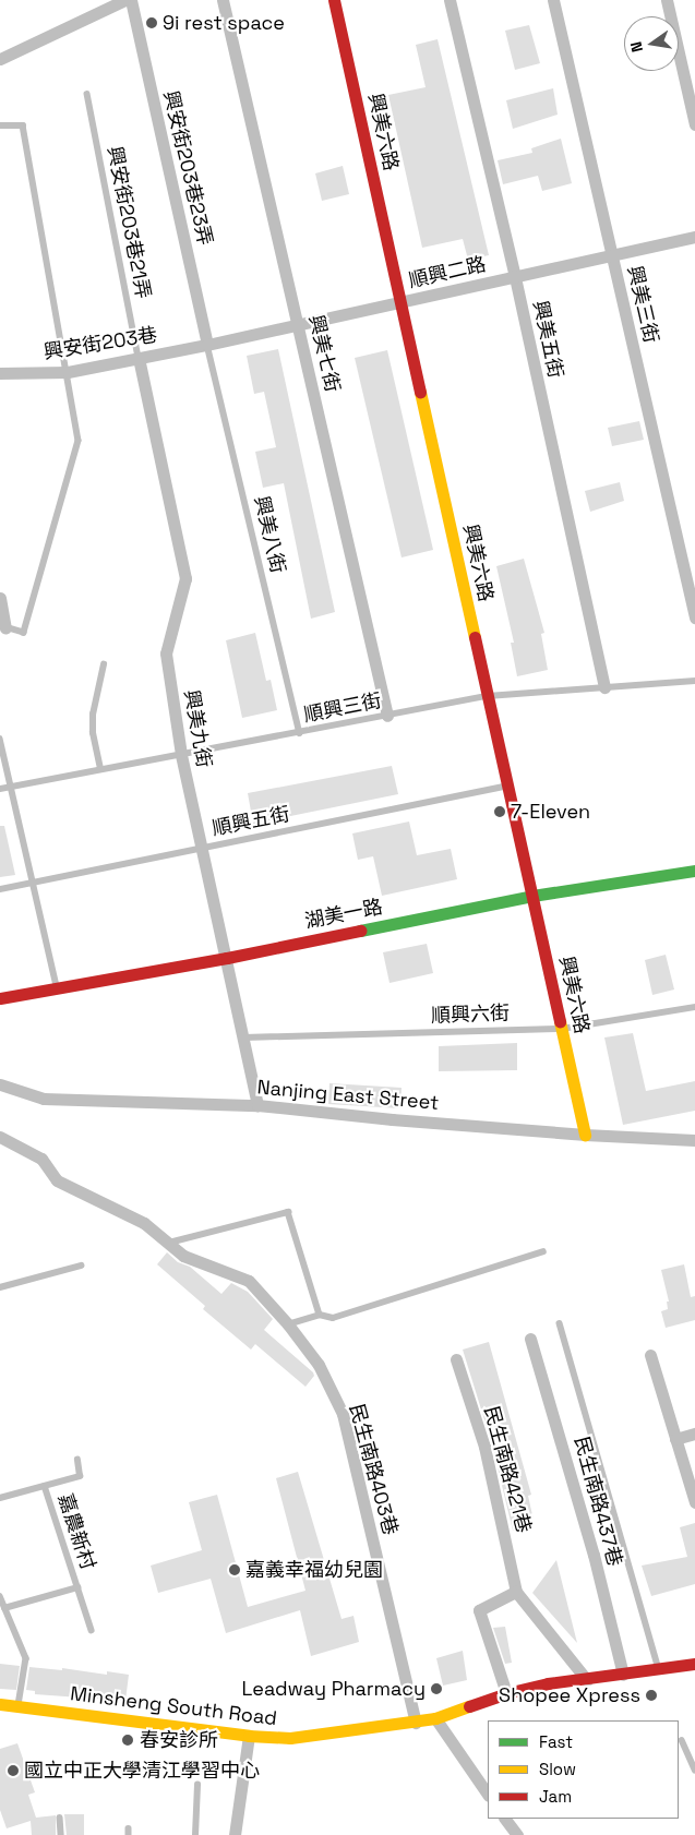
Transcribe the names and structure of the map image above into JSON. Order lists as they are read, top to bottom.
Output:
{
  "streets": {
    "street": [
      "興美六路",
      "興安街203巷23弄",
      "順興二路",
      "興美三街",
      "興美五街",
      "興安街203巷",
      "興美七街",
      "興美九街",
      "湖美一路",
      "Nanjing East Street",
      "民生南路403巷",
      "民生南路421巷",
      "民生南路437巷",
      "Minsheng South Road"
    ],
    "lane": [
      "興安街203巷21弄",
      "興美八街",
      "順興三街",
      "順興五街",
      "順興六街",
      "嘉農新村"
    ]
  },
  "crossings": [
    ["興美六路", "順興二路"],
    ["興美六路", "順興三街"],
    ["興美六路", "順興五街"],
    ["興美六路", "湖美一路"],
    ["興美六路", "順興六街"],
    ["興美六路", "Nanjing East Street"],
    ["興安街203巷23弄", "順興二路"],
    ["興安街203巷23弄", "興安街203巷"],
    ["興安街203巷23弄", "興美八街"],
    ["興安街203巷21弄", "興安街203巷"],
    ["興安街203巷21弄", "興美九街"],
    ["順興二路", "興美三街"],
    ["順興二路", "興美五街"],
    ["順興二路", "興安街203巷"],
    ["順興二路", "興美七街"],
    ["順興二路", "興美八街"],
    ["興美五街", "順興三街"],
    ["興安街203巷", "興美八街"],
    ["興安街203巷", "興美九街"],
    ["興美七街", "順興三街"],
    ["興美八街", "順興三街"],
    ["順興三街", "興美九街"],
    ["興美九街", "順興五街"],
    ["興美九街", "湖美一路"],
    ["興美九街", "順興六街"],
    ["興美九街", "Nanjing East Street"],
    ["民生南路403巷", "Minsheng South Road"],
    ["民生南路421巷", "Minsheng South Road"],
    ["民生南路437巷", "Minsheng South Road"]
  ],
  "places": [
    "9i rest space",
    "7-Eleven",
    "嘉義幸福幼兒園",
    "Leadway Pharmacy",
    "Shopee Xpress",
    "春安診所",
    "國立中正大學清江學習中心"
  ],
  "legend": ["Fast", "Slow", "Jam"],
  "north": "left"
}
